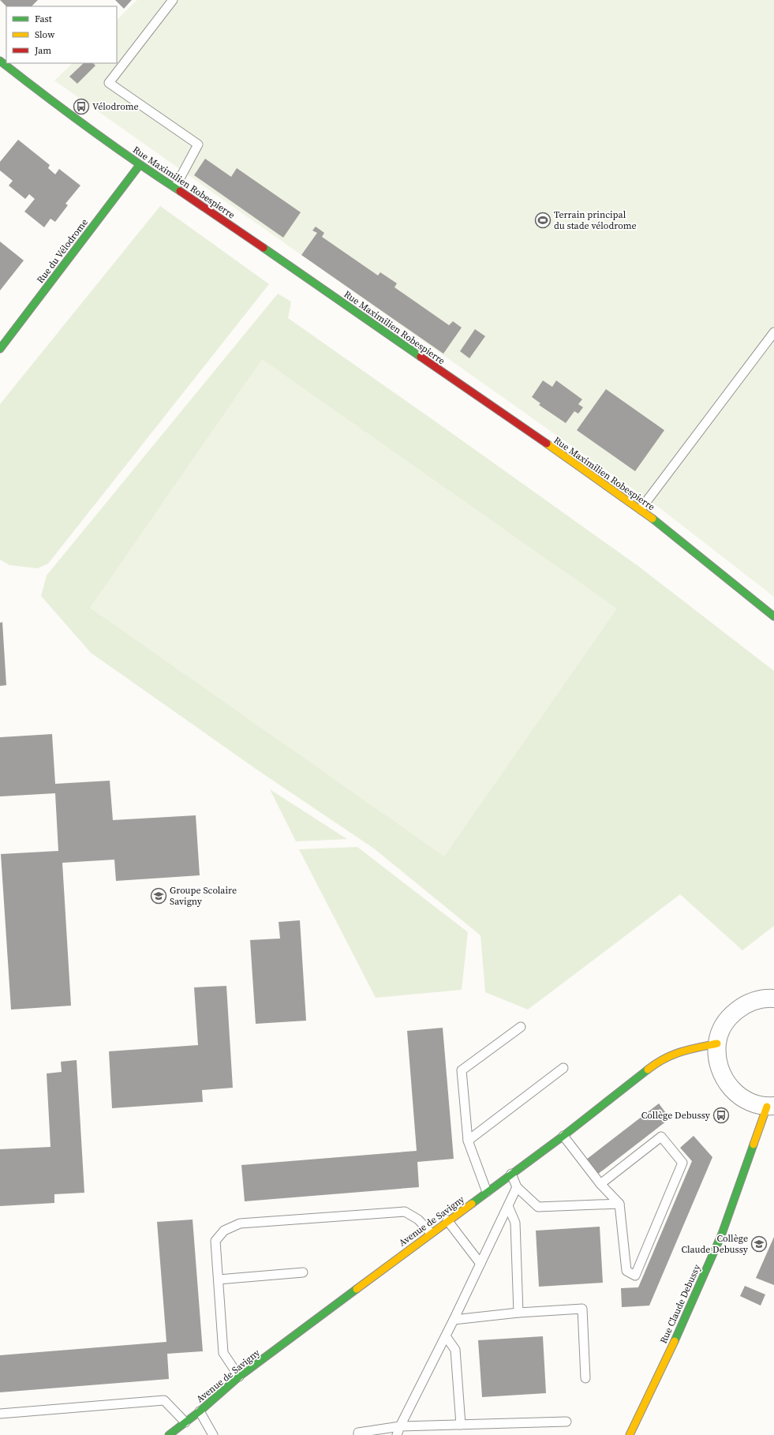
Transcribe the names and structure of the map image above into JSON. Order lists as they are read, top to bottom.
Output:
{
  "streets": {
    "street": [
      "Rue Maximilien Robespierre",
      "Rue du Vélodrome",
      "Avenue de Savigny",
      "Rue Claude Debussy"
    ]
  },
  "crossings": [
    ["Rue Maximilien Robespierre", "Rue du Vélodrome"]
  ],
  "places": {
    "bus stop": ["Vélodrome", "Collège Debussy"],
    "sports": ["Terrain principal du stade vélodrome"],
    "school or university": ["Groupe Scolaire Savigny", "Collège Claude Debussy"]
  },
  "legend": ["Fast", "Slow", "Jam"]
}
